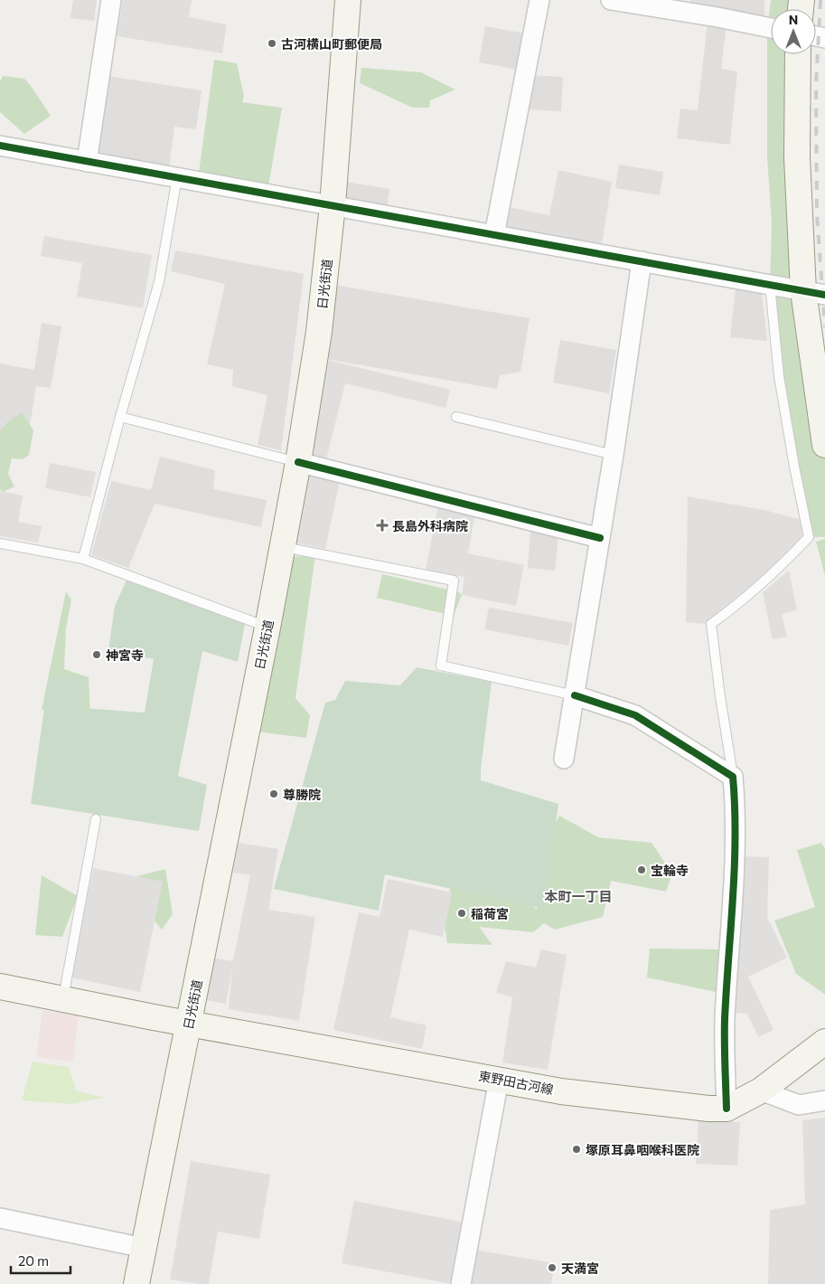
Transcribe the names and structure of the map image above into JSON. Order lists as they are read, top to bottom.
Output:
{
  "streets": {
    "main road": ["日光街道", "東野田古河線"]
  },
  "crossings": [
    ["日光街道", "東野田古河線"]
  ],
  "districts": ["本町一丁目"],
  "places": {
    "other": [
      "古河横山町郵便局",
      "神宮寺",
      "尊勝院",
      "宝輪寺",
      "稲荷宮",
      "塚原耳鼻咽喉科医院",
      "天満宮"
    ],
    "health": ["長島外科病院"]
  },
  "scale_bar": "20 m",
  "north": "top"
}
